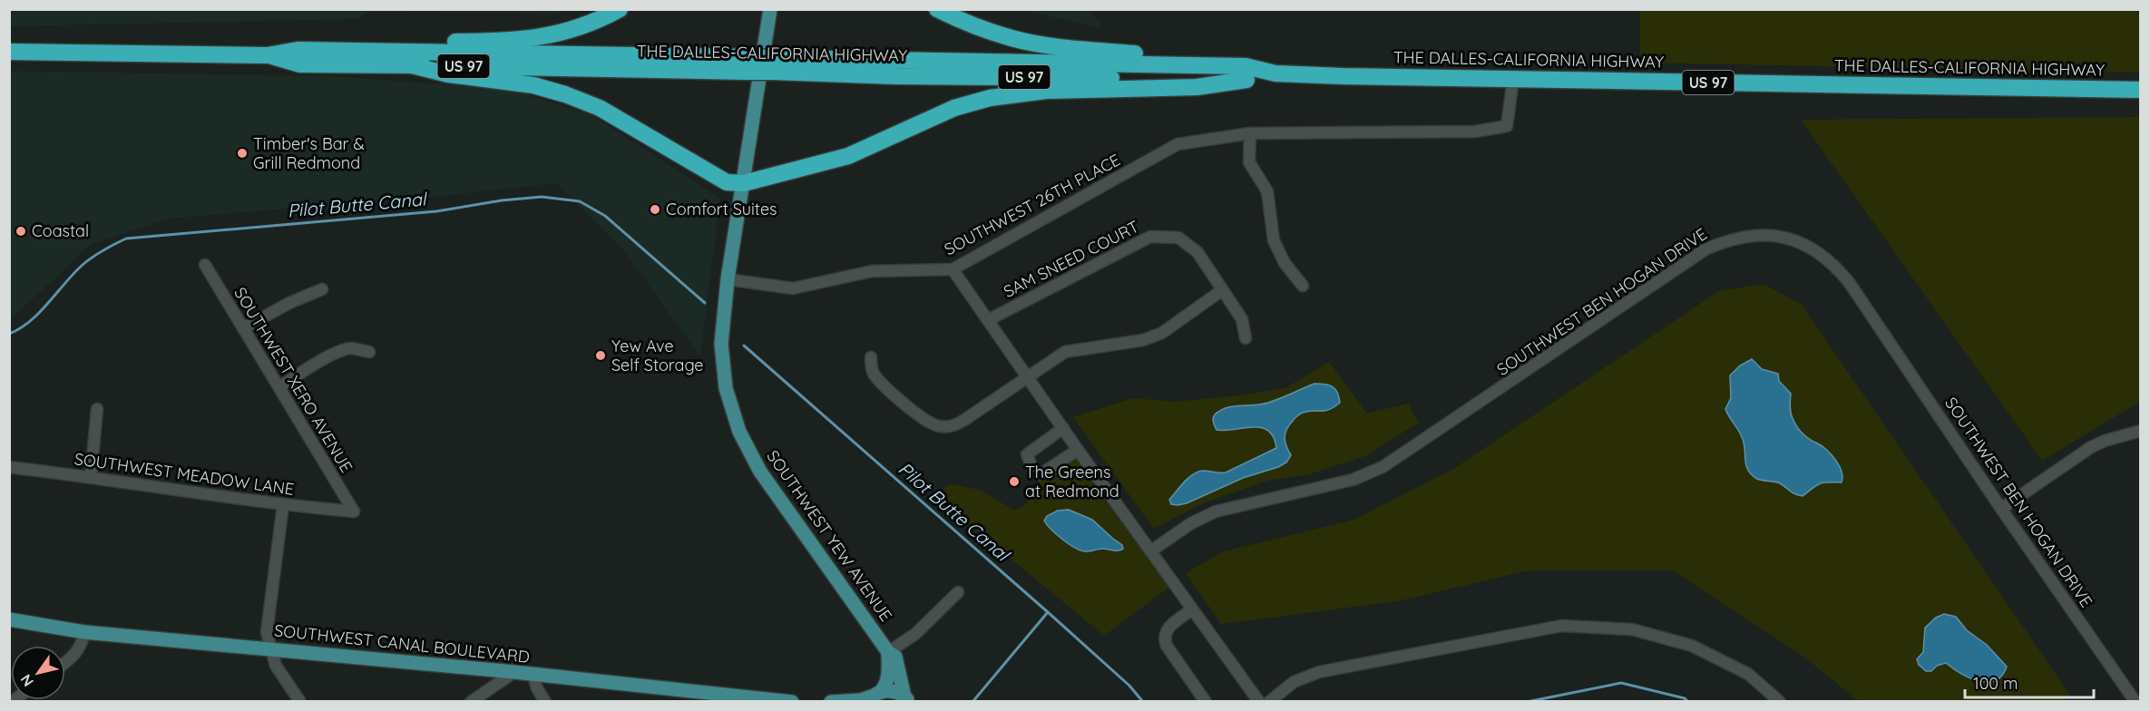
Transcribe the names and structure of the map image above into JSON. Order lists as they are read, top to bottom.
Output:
{
  "streets": {
    "highway": ["THE DALLES-CALIFORNIA HIGHWAY", "US 97"],
    "main road": ["SOUTHWEST YEW AVENUE", "SOUTHWEST CANAL BOULEVARD"],
    "street": [
      "SOUTHWEST 26TH PLACE",
      "SAM SNEED COURT",
      "SOUTHWEST BEN HOGAN DRIVE",
      "SOUTHWEST XERO AVENUE",
      "SOUTHWEST MEADOW LANE"
    ]
  },
  "crossings": [
    ["THE DALLES-CALIFORNIA HIGHWAY", "SOUTHWEST 26TH PLACE"],
    ["SOUTHWEST 26TH PLACE", "SOUTHWEST YEW AVENUE"],
    ["SOUTHWEST XERO AVENUE", "SOUTHWEST MEADOW LANE"]
  ],
  "water": ["Pilot Butte Canal"],
  "places": [
    "Timber's Bar & Grill Redmond",
    "Comfort Suites",
    "Coastal",
    "Yew Ave Self Storage",
    "The Greens at Redmond"
  ],
  "scale_bar": "100 m",
  "north": "bottom left"
}
